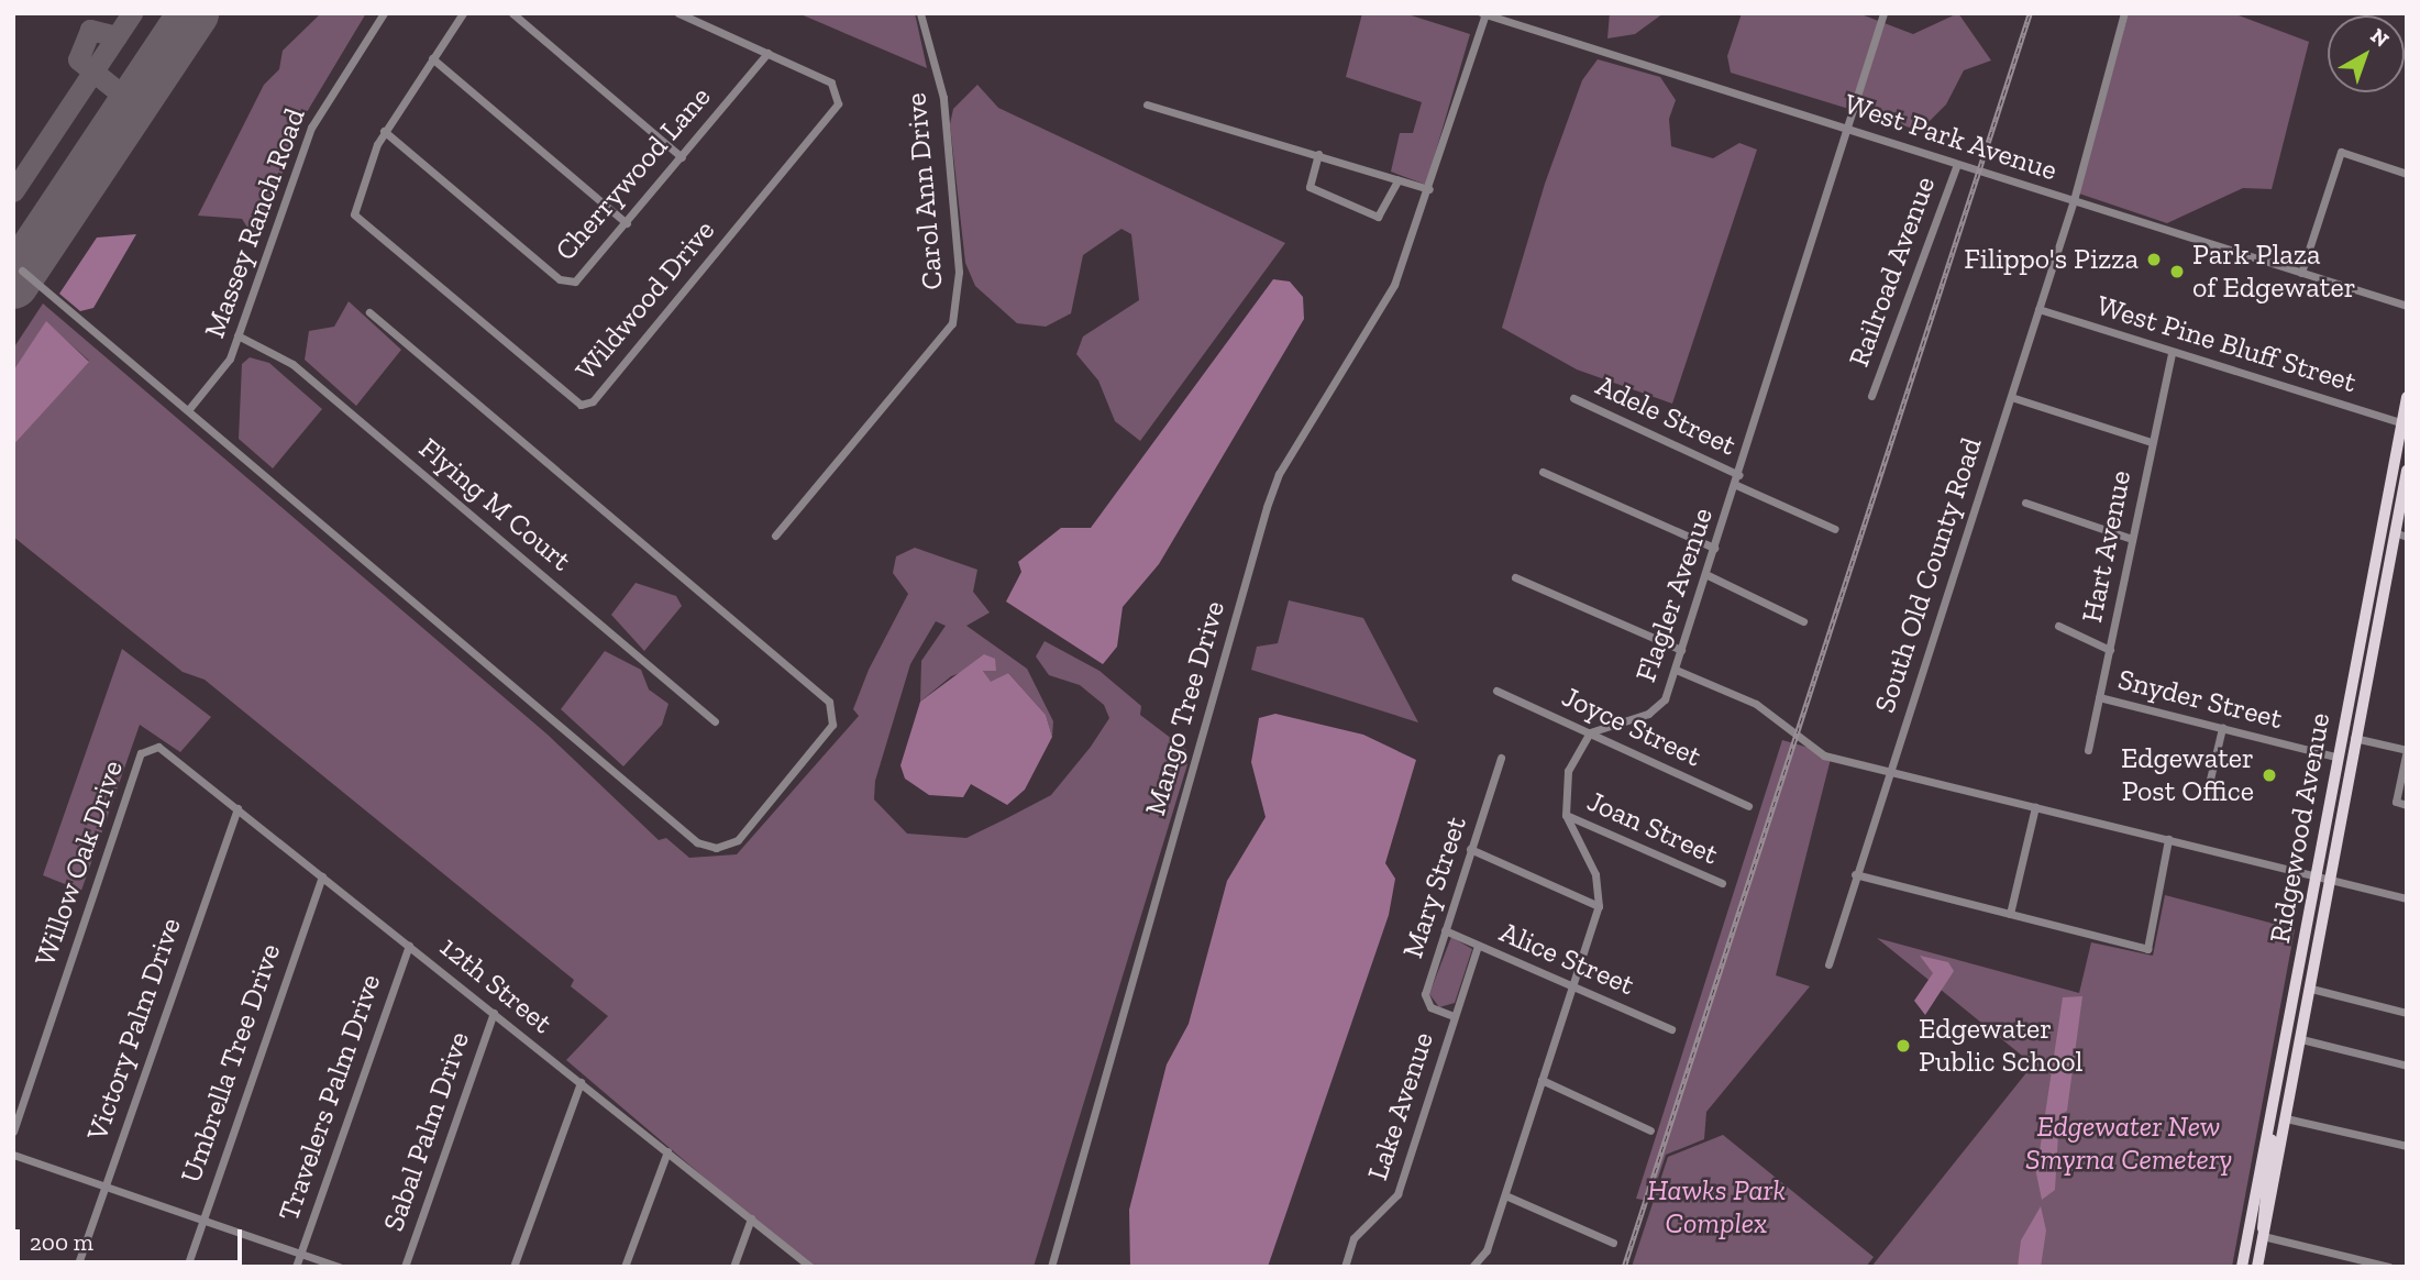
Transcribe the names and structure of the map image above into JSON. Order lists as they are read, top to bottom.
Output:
{
  "streets": {
    "main road": ["Ridgewood Avenue"],
    "street": [
      "West Park Avenue",
      "Cherrywood Lane",
      "Carol Ann Drive",
      "Massey Ranch Road",
      "Railroad Avenue",
      "Wildwood Drive",
      "West Pine Bluff Street",
      "Adele Street",
      "Flying M Court",
      "Hart Avenue",
      "South Old County Road",
      "Flagler Avenue",
      "Snyder Street",
      "Mango Tree Drive",
      "Joyce Street",
      "Joan Street",
      "Willow Oak Drive",
      "Mary Street",
      "Alice Street",
      "12th Street",
      "Victory Palm Drive",
      "Umbrella Tree Drive",
      "Travelers Palm Drive",
      "Lake Avenue",
      "Sabal Palm Drive"
    ]
  },
  "crossings": [
    ["West Park Avenue", "Railroad Avenue"],
    ["West Park Avenue", "South Old County Road"],
    ["West Park Avenue", "Flagler Avenue"],
    ["West Park Avenue", "Mango Tree Drive"],
    ["Cherrywood Lane", "Wildwood Drive"],
    ["Massey Ranch Road", "Flying M Court"],
    ["West Pine Bluff Street", "Hart Avenue"],
    ["West Pine Bluff Street", "South Old County Road"],
    ["West Pine Bluff Street", "Ridgewood Avenue"],
    ["Adele Street", "Flagler Avenue"],
    ["Hart Avenue", "Snyder Street"],
    ["Flagler Avenue", "Joyce Street"],
    ["Snyder Street", "Ridgewood Avenue"],
    ["Willow Oak Drive", "12th Street"],
    ["Mary Street", "Alice Street"],
    ["Mary Street", "Lake Avenue"],
    ["Alice Street", "Lake Avenue"],
    ["12th Street", "Victory Palm Drive"],
    ["12th Street", "Umbrella Tree Drive"],
    ["12th Street", "Travelers Palm Drive"],
    ["12th Street", "Sabal Palm Drive"]
  ],
  "parks": ["Edgewater New Smyrna Cemetery", "Hawks Park Complex"],
  "places": [
    "Filippo's Pizza",
    "Park Plaza of Edgewater",
    "Edgewater Post Office",
    "Edgewater Public School"
  ],
  "scale_bar": "200 m",
  "north": "top right"
}
